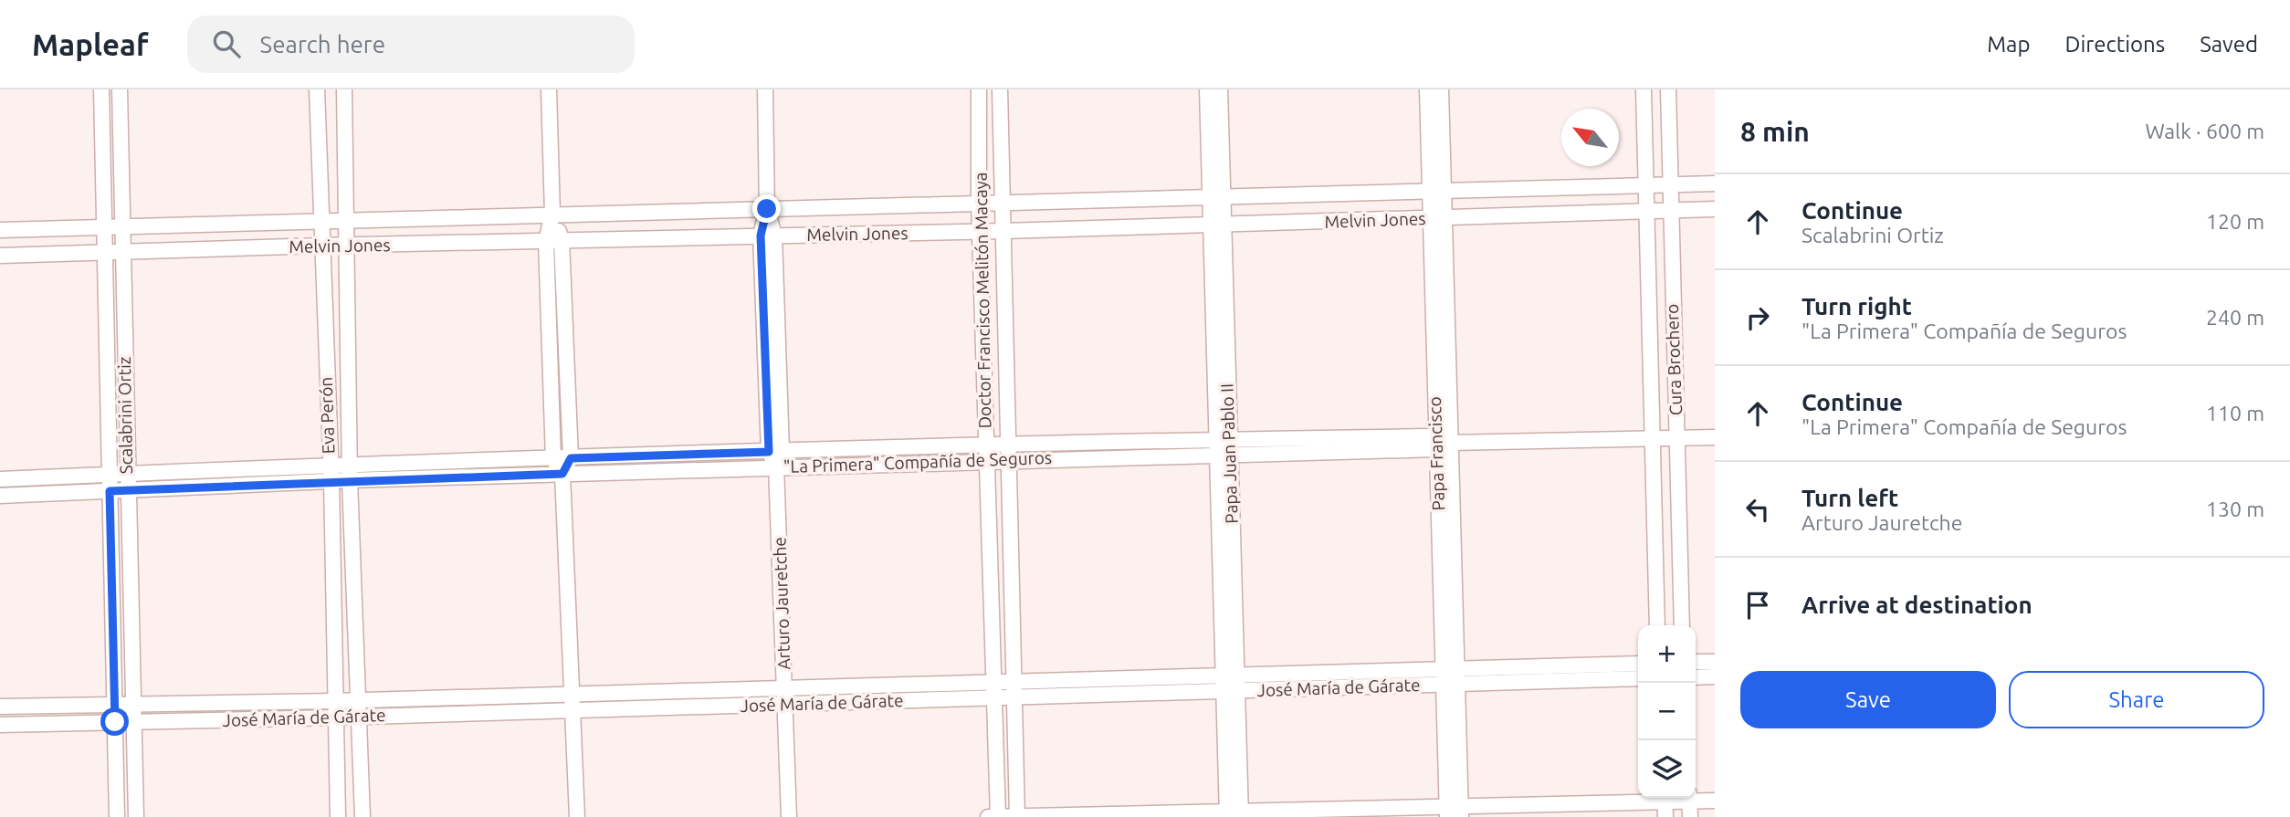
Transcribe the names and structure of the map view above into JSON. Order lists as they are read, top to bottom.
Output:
{
  "streets": {
    "street": [
      "Melvin Jones",
      "Doctor Francisco Melitón Macaya",
      "Cura Brochero",
      "Scalabrini Ortiz",
      "Eva Perón",
      "Papa Juan Pablo II",
      "Papa Francisco",
      "\"La Primera\" Compañía de Seguros",
      "Arturo Jauretche",
      "José María de Gárate"
    ]
  },
  "crossings": [
    ["Melvin Jones", "Doctor Francisco Melitón Macaya"],
    ["Melvin Jones", "Cura Brochero"],
    ["Melvin Jones", "Scalabrini Ortiz"],
    ["Melvin Jones", "Eva Perón"],
    ["Melvin Jones", "Papa Juan Pablo II"],
    ["Melvin Jones", "Papa Francisco"],
    ["Melvin Jones", "Arturo Jauretche"],
    ["Doctor Francisco Melitón Macaya", "\"La Primera\" Compañía de Seguros"],
    ["Doctor Francisco Melitón Macaya", "José María de Gárate"],
    ["Cura Brochero", "\"La Primera\" Compañía de Seguros"],
    ["Scalabrini Ortiz", "\"La Primera\" Compañía de Seguros"],
    ["Scalabrini Ortiz", "José María de Gárate"],
    ["Eva Perón", "\"La Primera\" Compañía de Seguros"],
    ["Eva Perón", "José María de Gárate"],
    ["Papa Juan Pablo II", "\"La Primera\" Compañía de Seguros"],
    ["Papa Juan Pablo II", "José María de Gárate"],
    ["Papa Francisco", "\"La Primera\" Compañía de Seguros"],
    ["Papa Francisco", "José María de Gárate"],
    ["\"La Primera\" Compañía de Seguros", "Arturo Jauretche"],
    ["Arturo Jauretche", "José María de Gárate"]
  ],
  "north": "top left",
  "page": {
    "header": "Mapleaf",
    "search": "Search here",
    "nav": ["Map", "Directions", "Saved"],
    "heading": ["8 min", "Walk · 600 m"],
    "list": [
      ["Continue", "Scalabrini Ortiz", "120 m"],
      ["Turn right", "\"La Primera\" Compañía de Seguros", "240 m"],
      ["Continue", "\"La Primera\" Compañía de Seguros", "110 m"],
      ["Turn left", "Arturo Jauretche", "130 m"],
      "Arrive at destination"
    ],
    "map_buttons": ["+", "−"],
    "buttons": ["Save", "Share"]
  }
}
